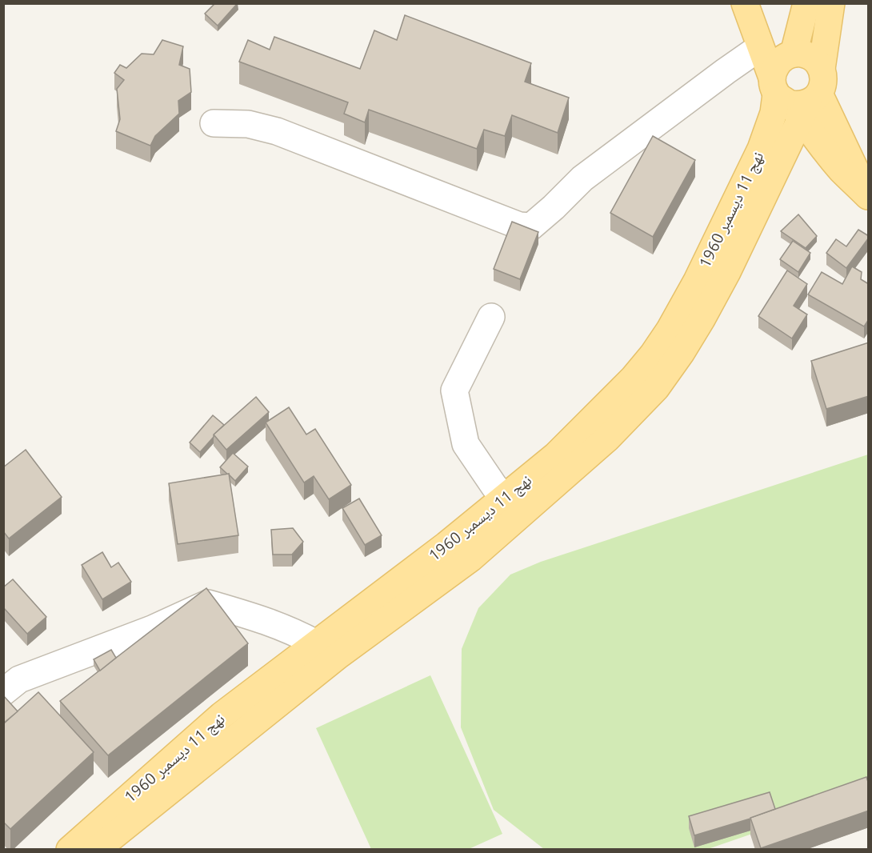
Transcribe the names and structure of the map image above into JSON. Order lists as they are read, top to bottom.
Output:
{
  "streets": {
    "main road": ["نهج 11 ديسمبر 1960"]
  }
}
